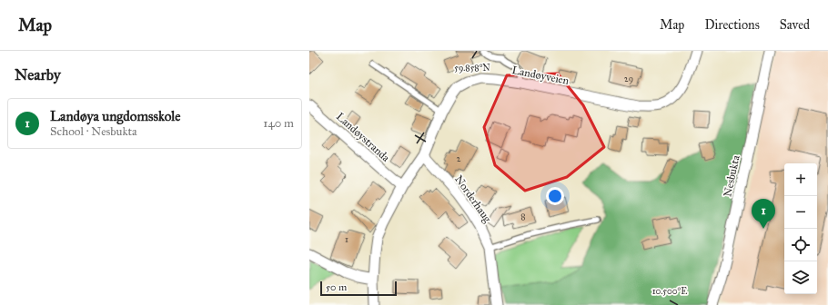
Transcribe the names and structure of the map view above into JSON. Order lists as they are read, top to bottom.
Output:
{
  "streets": {
    "street": [
      "Landøyveien",
      "Landøystranda",
      "Nesbukta",
      "Norderhaug"
    ]
  },
  "crossings": [
    ["Landøyveien", "Landøystranda"],
    ["Landøyveien", "Norderhaug"]
  ],
  "house_numbers": [
    "29",
    "2",
    "8",
    "1"
  ],
  "scale_bar": "50 m",
  "page": {
    "header": "Map",
    "nav": ["Map", "Directions", "Saved"],
    "heading": "Nearby",
    "list": [
      {
        "mark": "1",
        "name": "Landøya ungdomsskole",
        "note": "School · Nesbukta",
        "value": "140 m"
      }
    ],
    "map_buttons": ["+", "−"],
    "pins": "1",
    "scale": "50 m"
  },
  "coordinates": ["59.858°N", "10.500°E"]
}
